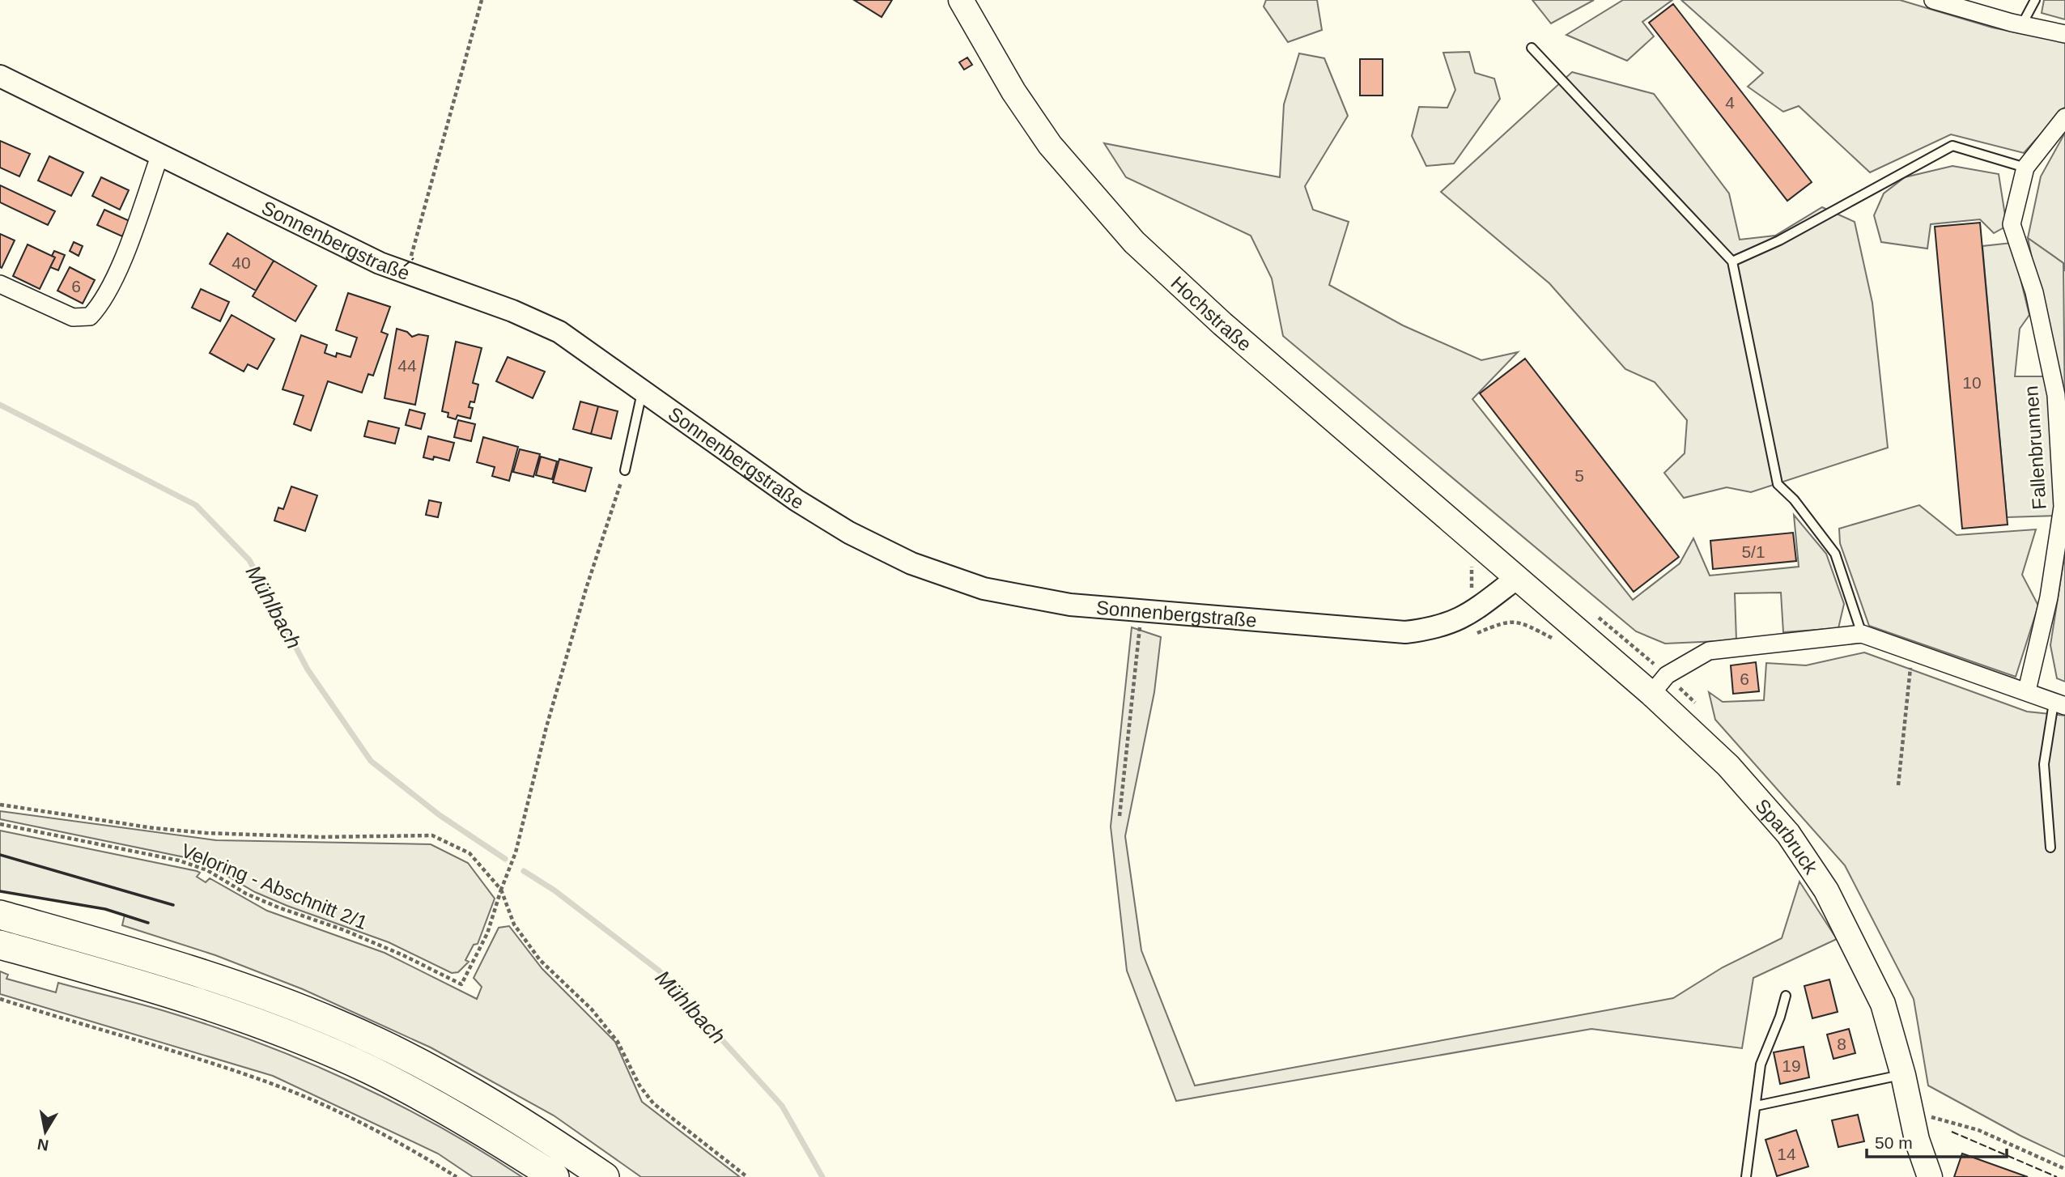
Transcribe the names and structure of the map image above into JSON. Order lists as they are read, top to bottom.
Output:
{
  "streets": {
    "main road": ["Hochstraße", "Sparbruck"],
    "street": ["Sonnenbergstraße", "Fallenbrunnen"],
    "path": ["Veloring - Abschnitt 2/1"]
  },
  "crossings": [
    ["Sonnenbergstraße", "Hochstraße"],
    ["Sonnenbergstraße", "Sparbruck"],
    ["Hochstraße", "Sparbruck"]
  ],
  "water": ["Mühlbach"],
  "house_numbers": [
    "4",
    "40",
    "6",
    "44",
    "10",
    "5",
    "5/1",
    "6",
    "8",
    "19",
    "14"
  ],
  "scale_bar": "50 m",
  "north": "bottom"
}
